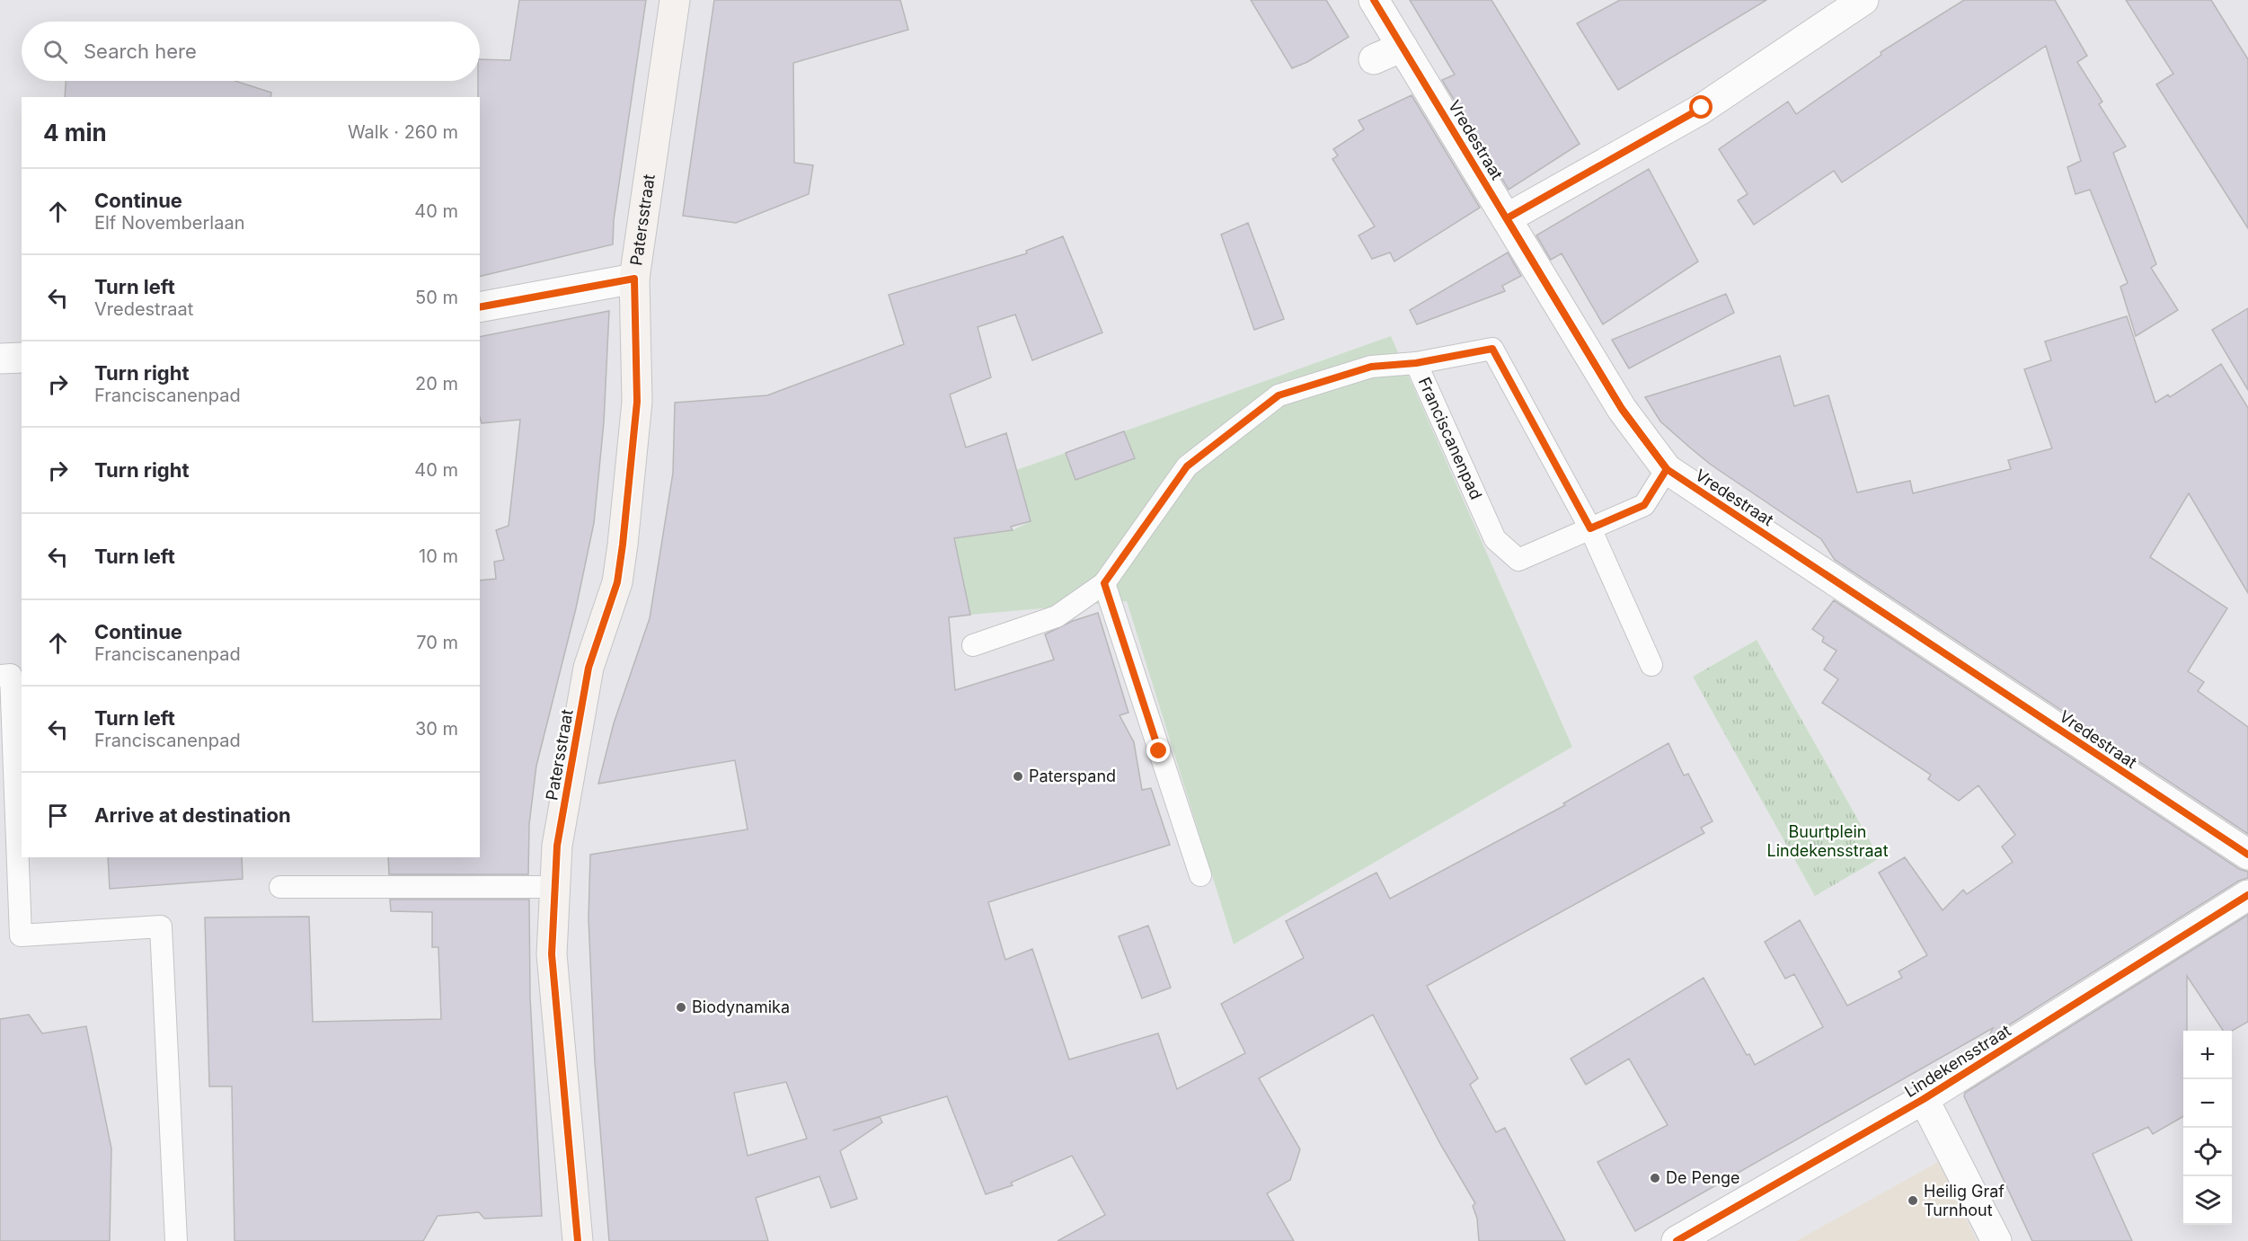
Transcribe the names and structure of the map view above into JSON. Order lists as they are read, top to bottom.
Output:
{
  "streets": {
    "street": ["Vredestraat", "Patersstraat", "Lindekensstraat"],
    "lane": ["Franciscanenpad"]
  },
  "crossings": [
    ["Vredestraat", "Franciscanenpad"]
  ],
  "parks": ["Buurtplein Lindekensstraat"],
  "places": [
    "Paterspand",
    "Biodynamika",
    "De Penge",
    "Heilig Graf Turnhout"
  ],
  "page": {
    "search": "Search here",
    "heading": ["4 min", "Walk · 260 m"],
    "list": [
      ["Continue", "Elf Novemberlaan", "40 m"],
      ["Turn left", "Vredestraat", "50 m"],
      ["Turn right", "Franciscanenpad", "20 m"],
      ["Turn right", "40 m"],
      ["Turn left", "10 m"],
      ["Continue", "Franciscanenpad", "70 m"],
      ["Turn left", "Franciscanenpad", "30 m"],
      "Arrive at destination"
    ],
    "map_buttons": ["+", "−"]
  }
}
